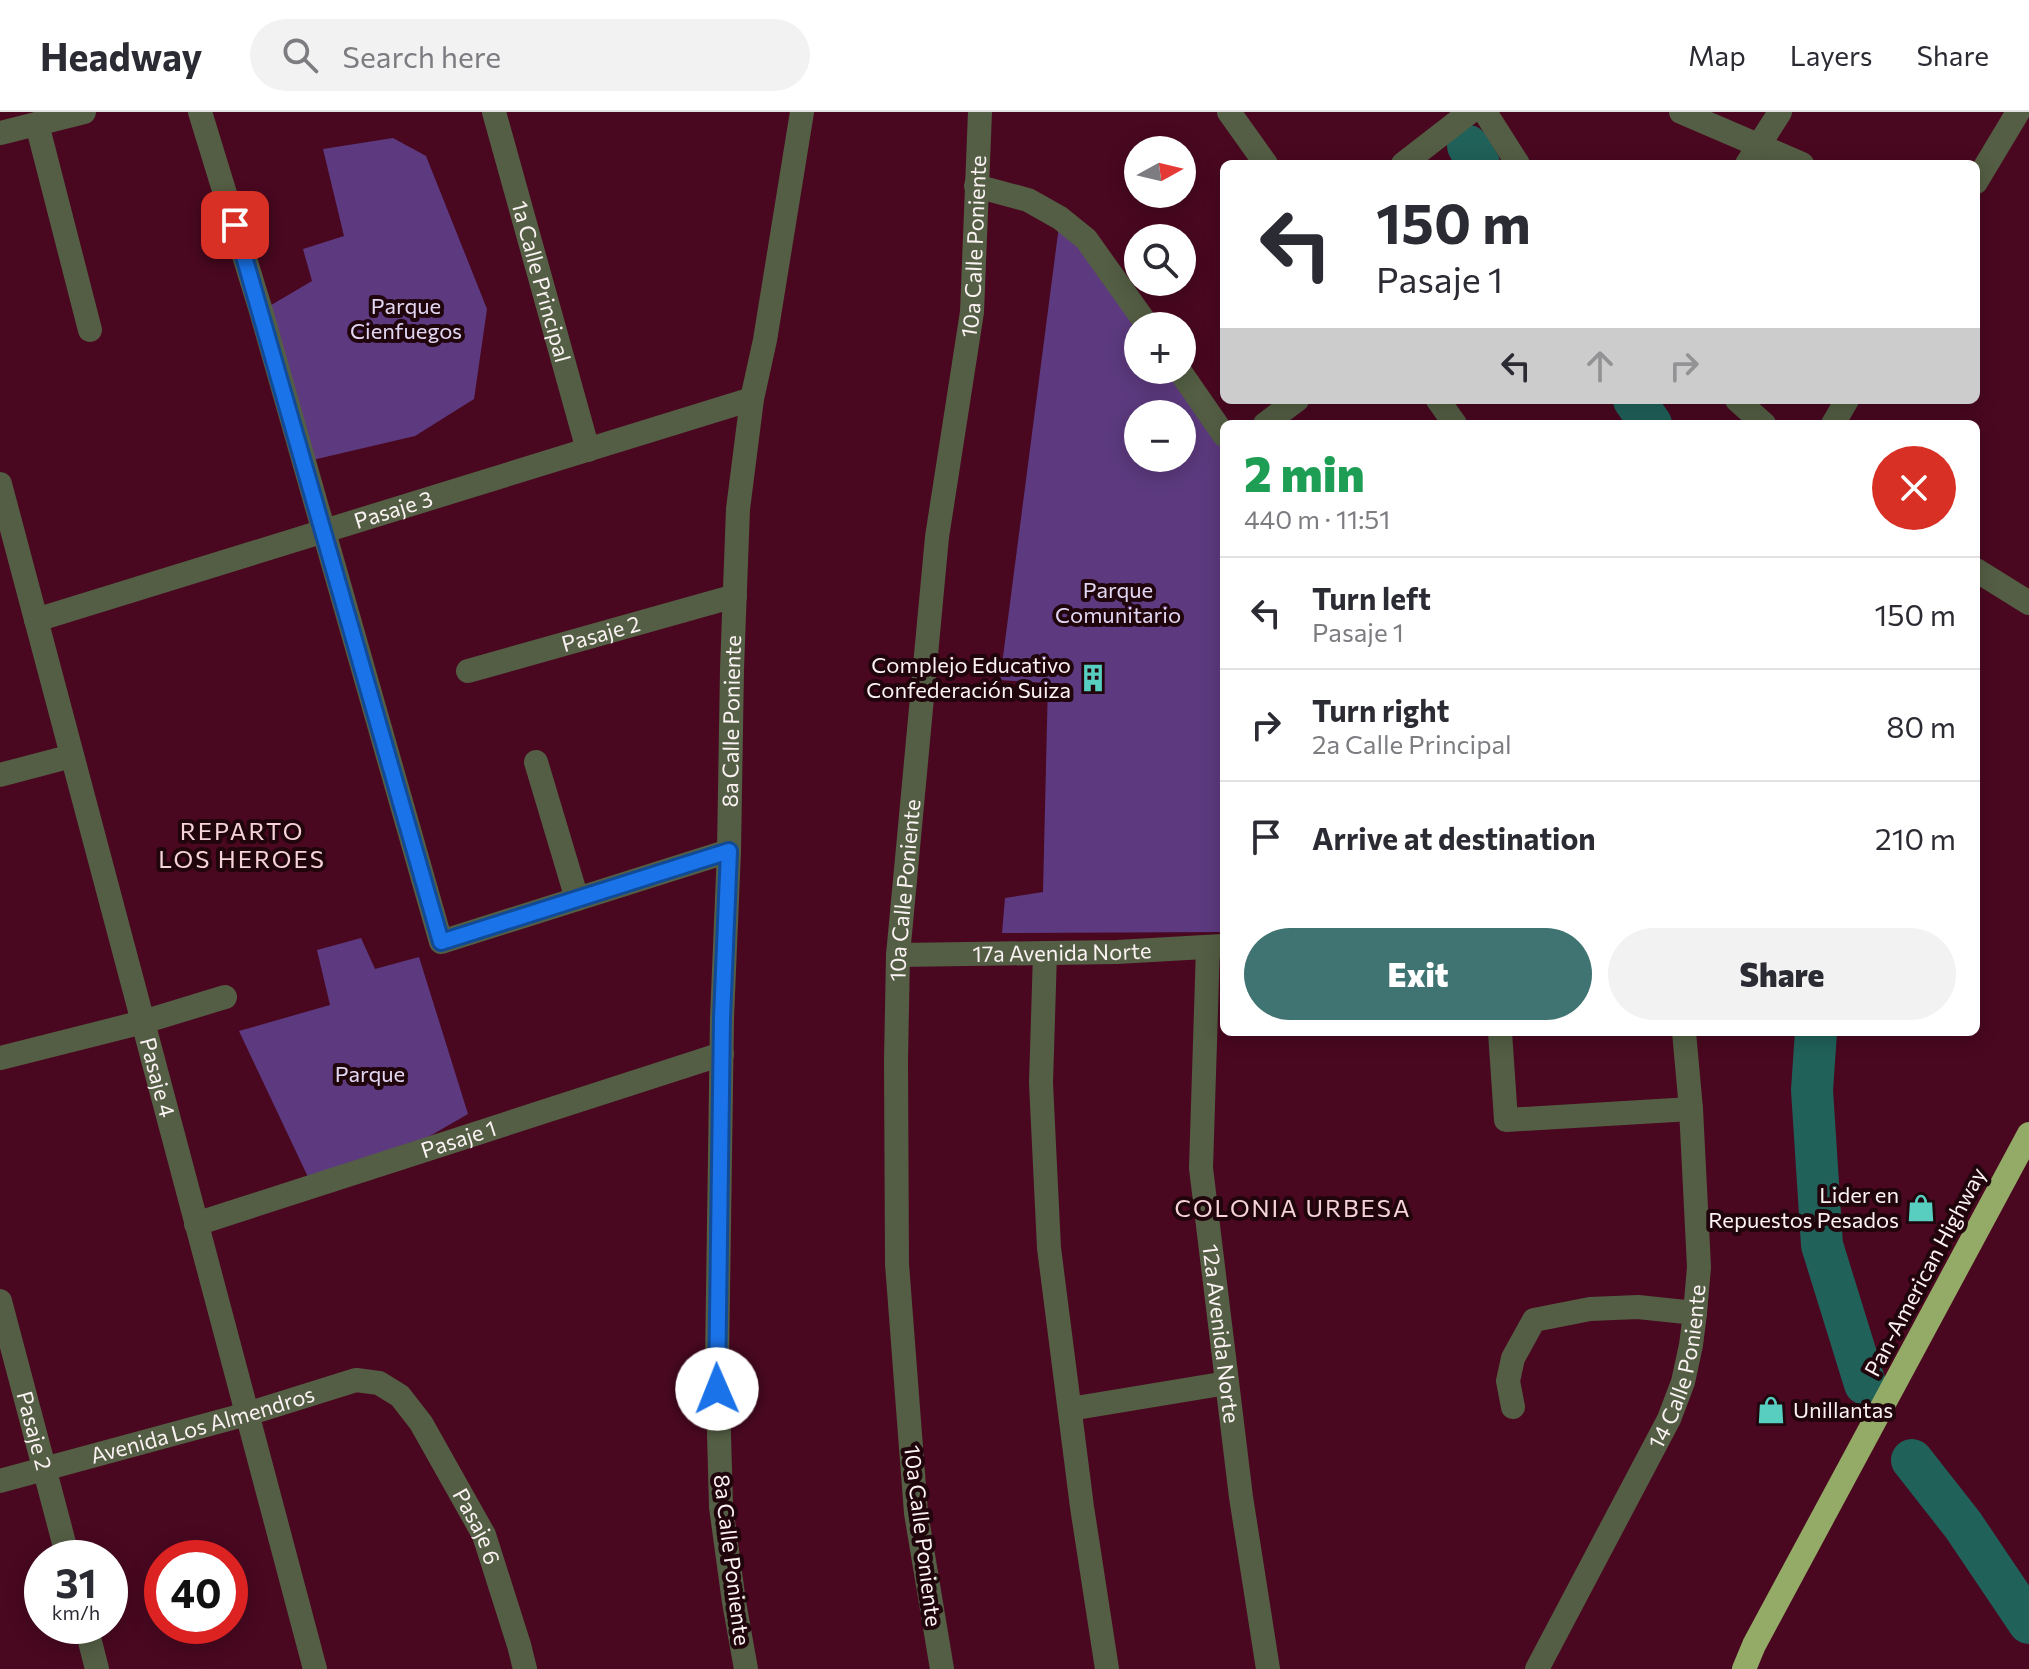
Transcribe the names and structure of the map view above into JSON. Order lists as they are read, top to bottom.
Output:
{
  "streets": {
    "highway": ["Pan-American Highway"],
    "street": [
      "10a Calle Poniente",
      "1a Calle Principal",
      "Pasaje 3",
      "Pasaje 2",
      "8a Calle Poniente",
      "17a Avenida Norte",
      "Pasaje 4",
      "Pasaje 1",
      "12a Avenida Norte",
      "14 Calle Poniente",
      "Avenida Los Almendros",
      "Pasaje 6"
    ]
  },
  "crossings": [
    ["10a Calle Poniente", "17a Avenida Norte"],
    ["1a Calle Principal", "Pasaje 3"],
    ["Pasaje 3", "8a Calle Poniente"],
    ["Pasaje 3", "Pasaje 4"],
    ["Pasaje 2", "8a Calle Poniente"],
    ["Pasaje 2", "Avenida Los Almendros"],
    ["8a Calle Poniente", "Pasaje 1"],
    ["17a Avenida Norte", "12a Avenida Norte"],
    ["Pasaje 4", "Pasaje 1"],
    ["Pasaje 4", "Avenida Los Almendros"],
    ["Avenida Los Almendros", "Pasaje 6"]
  ],
  "districts": ["REPARTO LOS HEROES", "COLONIA URBESA"],
  "parks": ["Parque Cienfuegos", "Parque Comunitario", "Parque"],
  "places": {
    "building": ["Complejo Educativo Confederación Suiza"],
    "shop": ["Lider en Repuestos Pesados", "Unillantas"]
  },
  "north": "right",
  "page": {
    "header": "Headway",
    "search": "Search here",
    "nav": ["Map", "Layers", "Share"],
    "map_buttons": ["+", "−"],
    "turn": ["150 m", "Pasaje 1"],
    "heading": ["2 min", "440 m · 11:51"],
    "list": [
      {
        "name": "Turn left",
        "note": "Pasaje 1",
        "value": "150 m"
      },
      {
        "name": "Turn right",
        "note": "2a Calle Principal",
        "value": "80 m"
      },
      {
        "name": "Arrive at destination",
        "value": "210 m"
      }
    ],
    "buttons": ["Exit", "Share"],
    "speed": "31 km/h",
    "limit": "40"
  }
}
